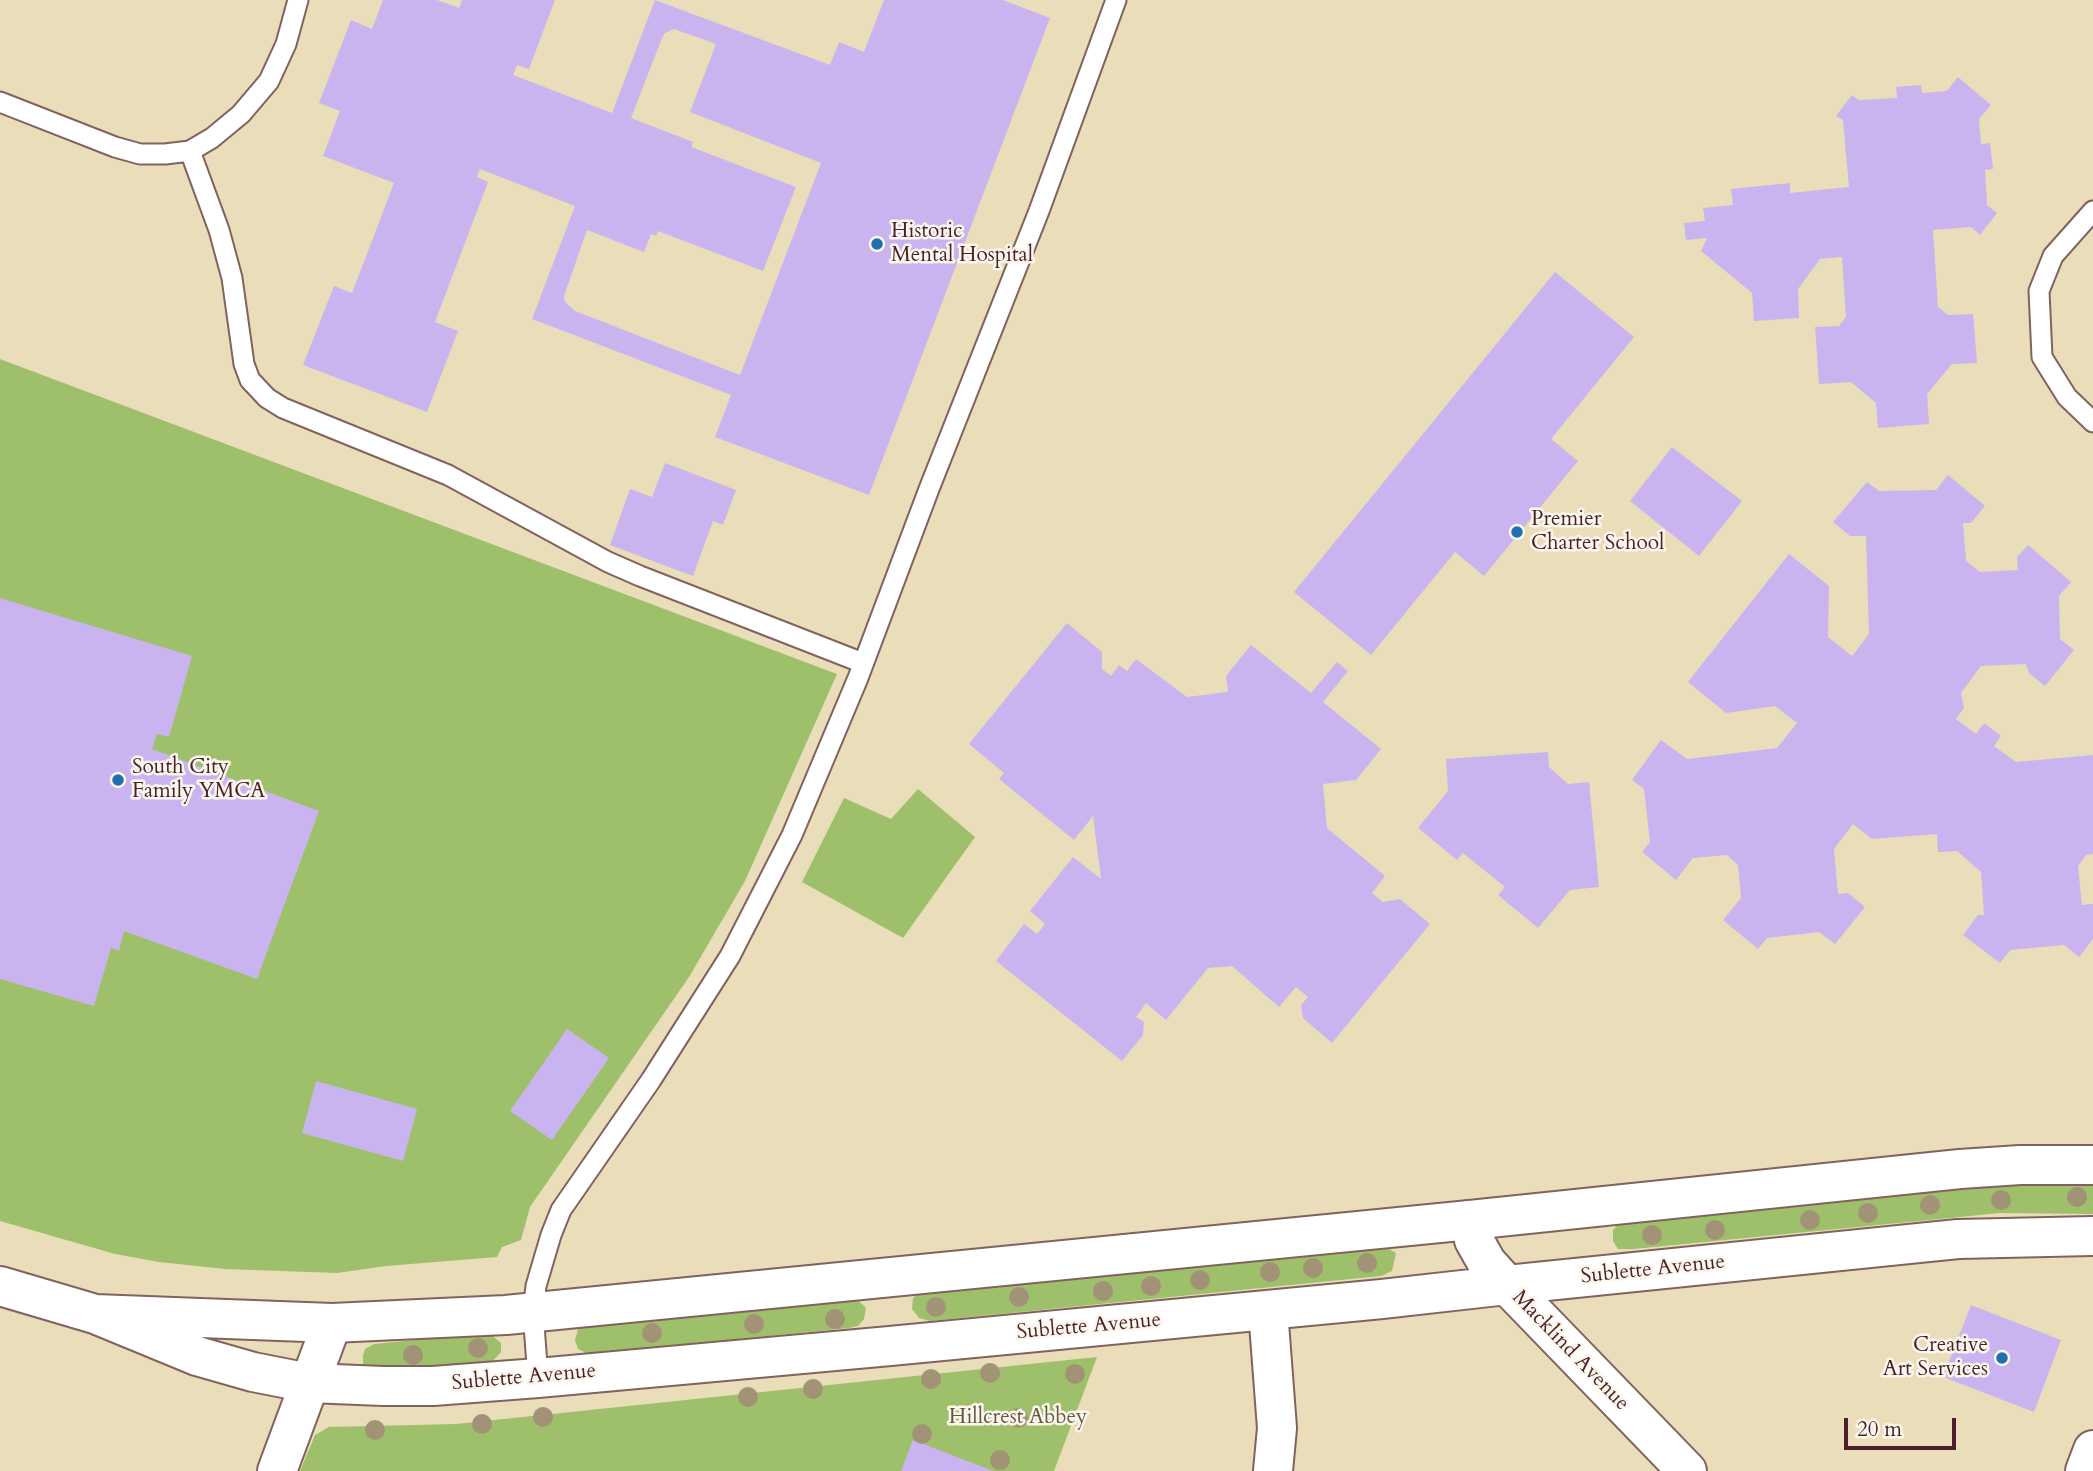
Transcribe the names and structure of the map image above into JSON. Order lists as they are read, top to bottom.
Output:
{
  "streets": {
    "street": ["Sublette Avenue", "Macklind Avenue"]
  },
  "crossings": [
    ["Sublette Avenue", "Macklind Avenue"]
  ],
  "parks": ["Hillcrest Abbey"],
  "places": [
    "Historic Mental Hospital",
    "Premier Charter School",
    "South City Family YMCA",
    "Creative Art Services"
  ],
  "scale_bar": "20 m"
}
